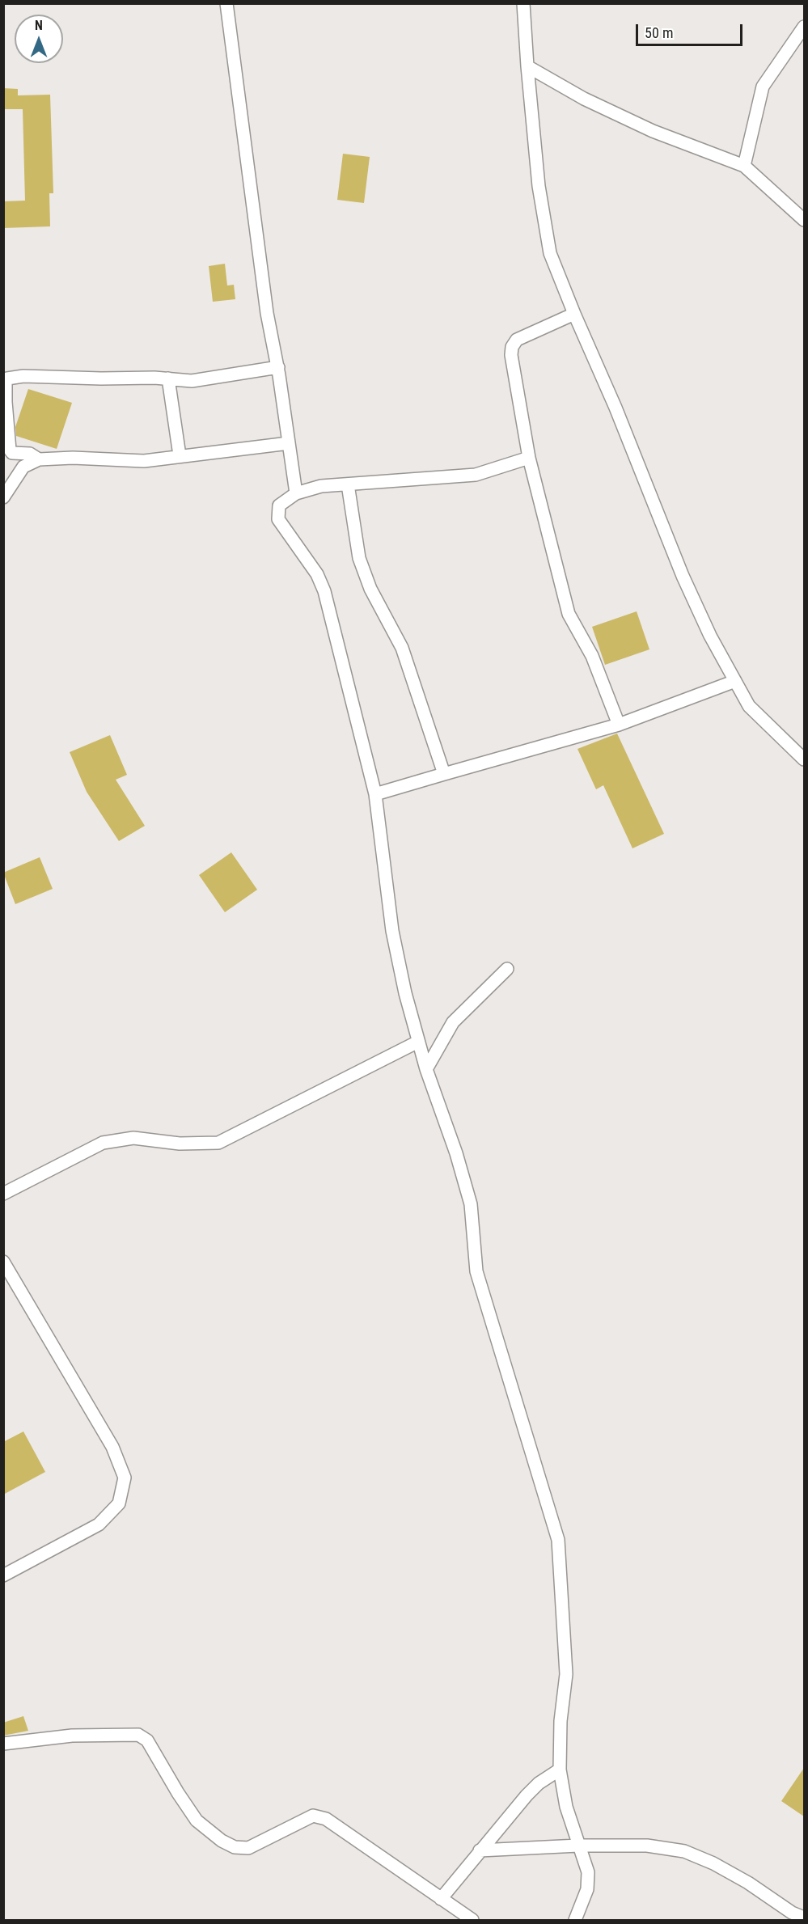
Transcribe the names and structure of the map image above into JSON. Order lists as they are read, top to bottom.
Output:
{
  "scale_bar": "50 m",
  "north": "top"
}
